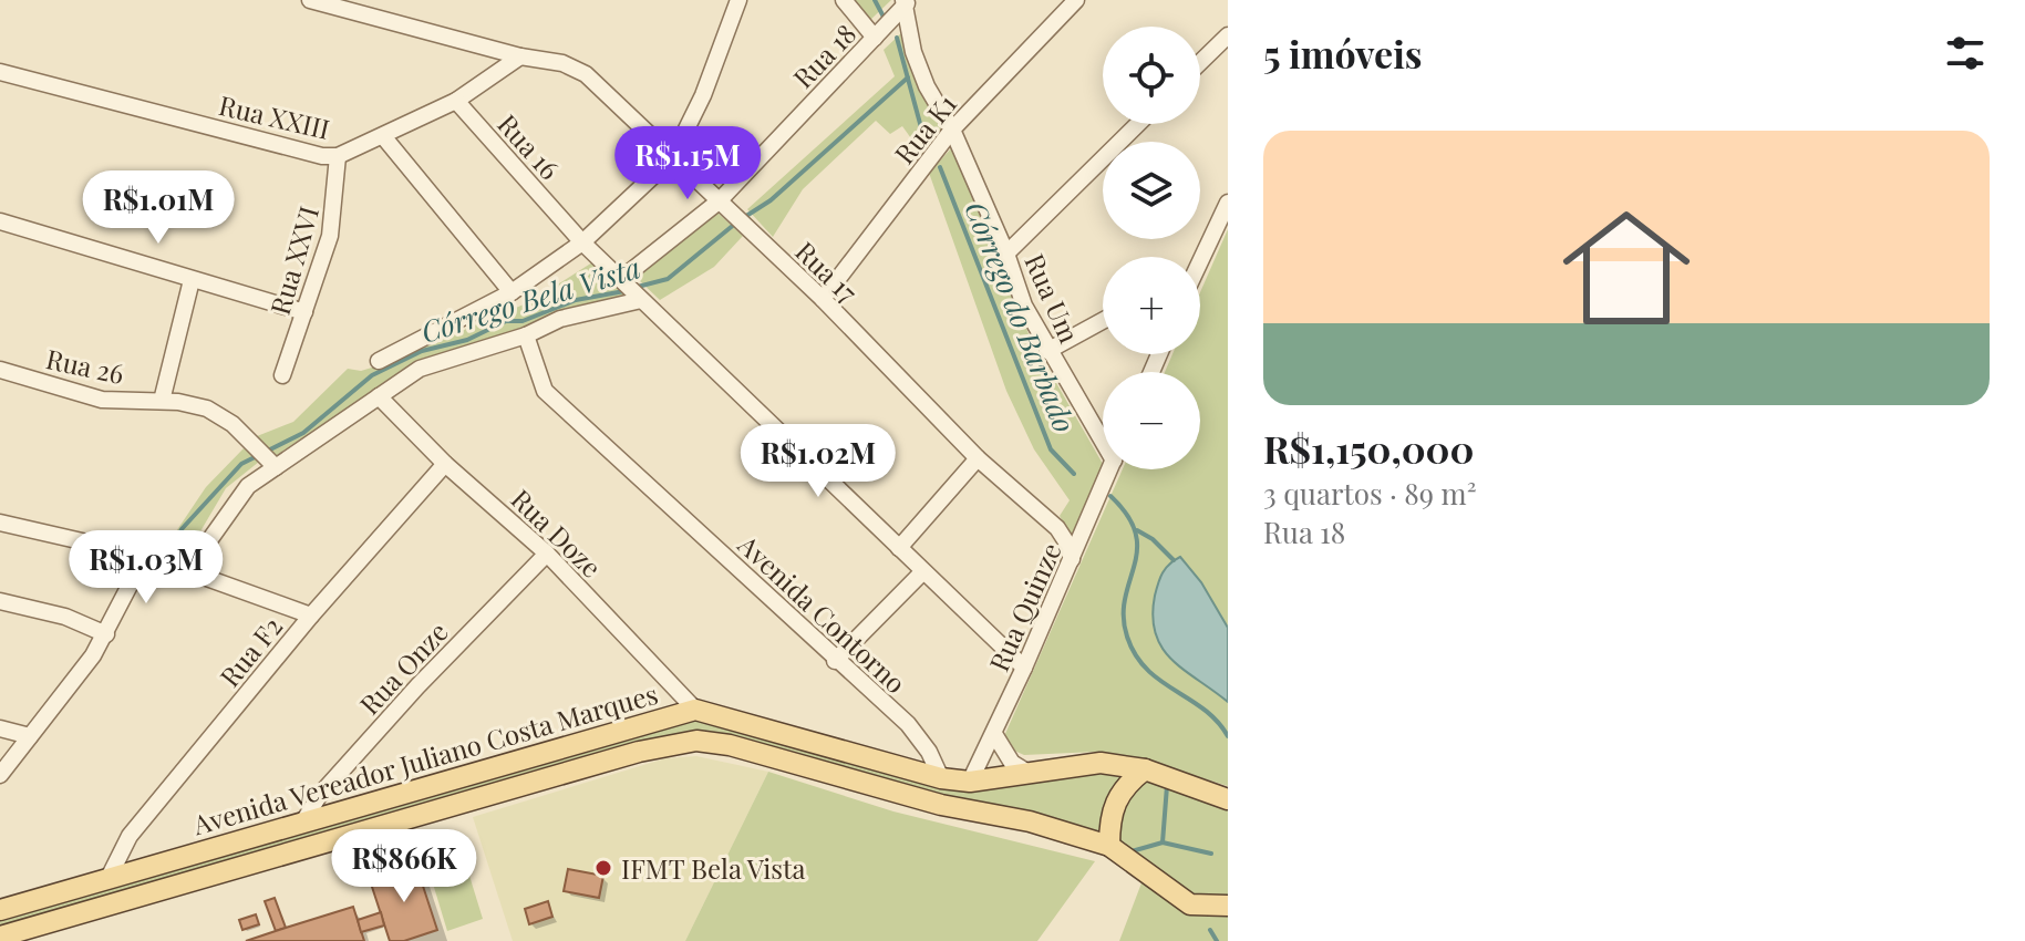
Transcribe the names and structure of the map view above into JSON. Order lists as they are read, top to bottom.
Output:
{
  "streets": {
    "main road": ["Avenida Vereador Juliano Costa Marques"],
    "street": [
      "Rua 18",
      "Rua XXIII",
      "Rua K1",
      "Rua 16",
      "Rua XXVI",
      "Rua 17",
      "Rua Um",
      "Rua 26",
      "Rua Doze",
      "Rua Quinze",
      "Avenida Contorno",
      "Rua F2",
      "Rua Onze"
    ]
  },
  "crossings": [
    ["Rua 18", "Rua 16"],
    ["Rua 18", "Rua 17"],
    ["Rua 18", "Rua Um"],
    ["Rua XXIII", "Rua 16"],
    ["Rua XXIII", "Rua XXVI"],
    ["Rua XXIII", "Rua 17"],
    ["Rua K1", "Rua 17"],
    ["Rua K1", "Rua Um"],
    ["Rua 16", "Rua Quinze"],
    ["Rua 17", "Rua Quinze"],
    ["Rua Doze", "Rua F2"],
    ["Rua Doze", "Rua Onze"],
    ["Rua Doze", "Avenida Vereador Juliano Costa Marques"],
    ["Rua Quinze", "Avenida Vereador Juliano Costa Marques"],
    ["Avenida Contorno", "Avenida Vereador Juliano Costa Marques"],
    ["Rua F2", "Avenida Vereador Juliano Costa Marques"],
    ["Rua Onze", "Avenida Vereador Juliano Costa Marques"]
  ],
  "water": ["Córrego Bela Vista", "Córrego do Barbado"],
  "places": ["IFMT Bela Vista"],
  "page": {
    "heading": "5 imóveis",
    "map_buttons": ["+", "−"],
    "list": [
      {
        "name": "R$1,150,000",
        "note": "3 quartos · 89 m² · Rua 18"
      }
    ],
    "price": [
      "R$1.15M",
      "R$1.01M",
      "R$1.02M",
      "R$1.03M",
      "R$866K"
    ]
  }
}
